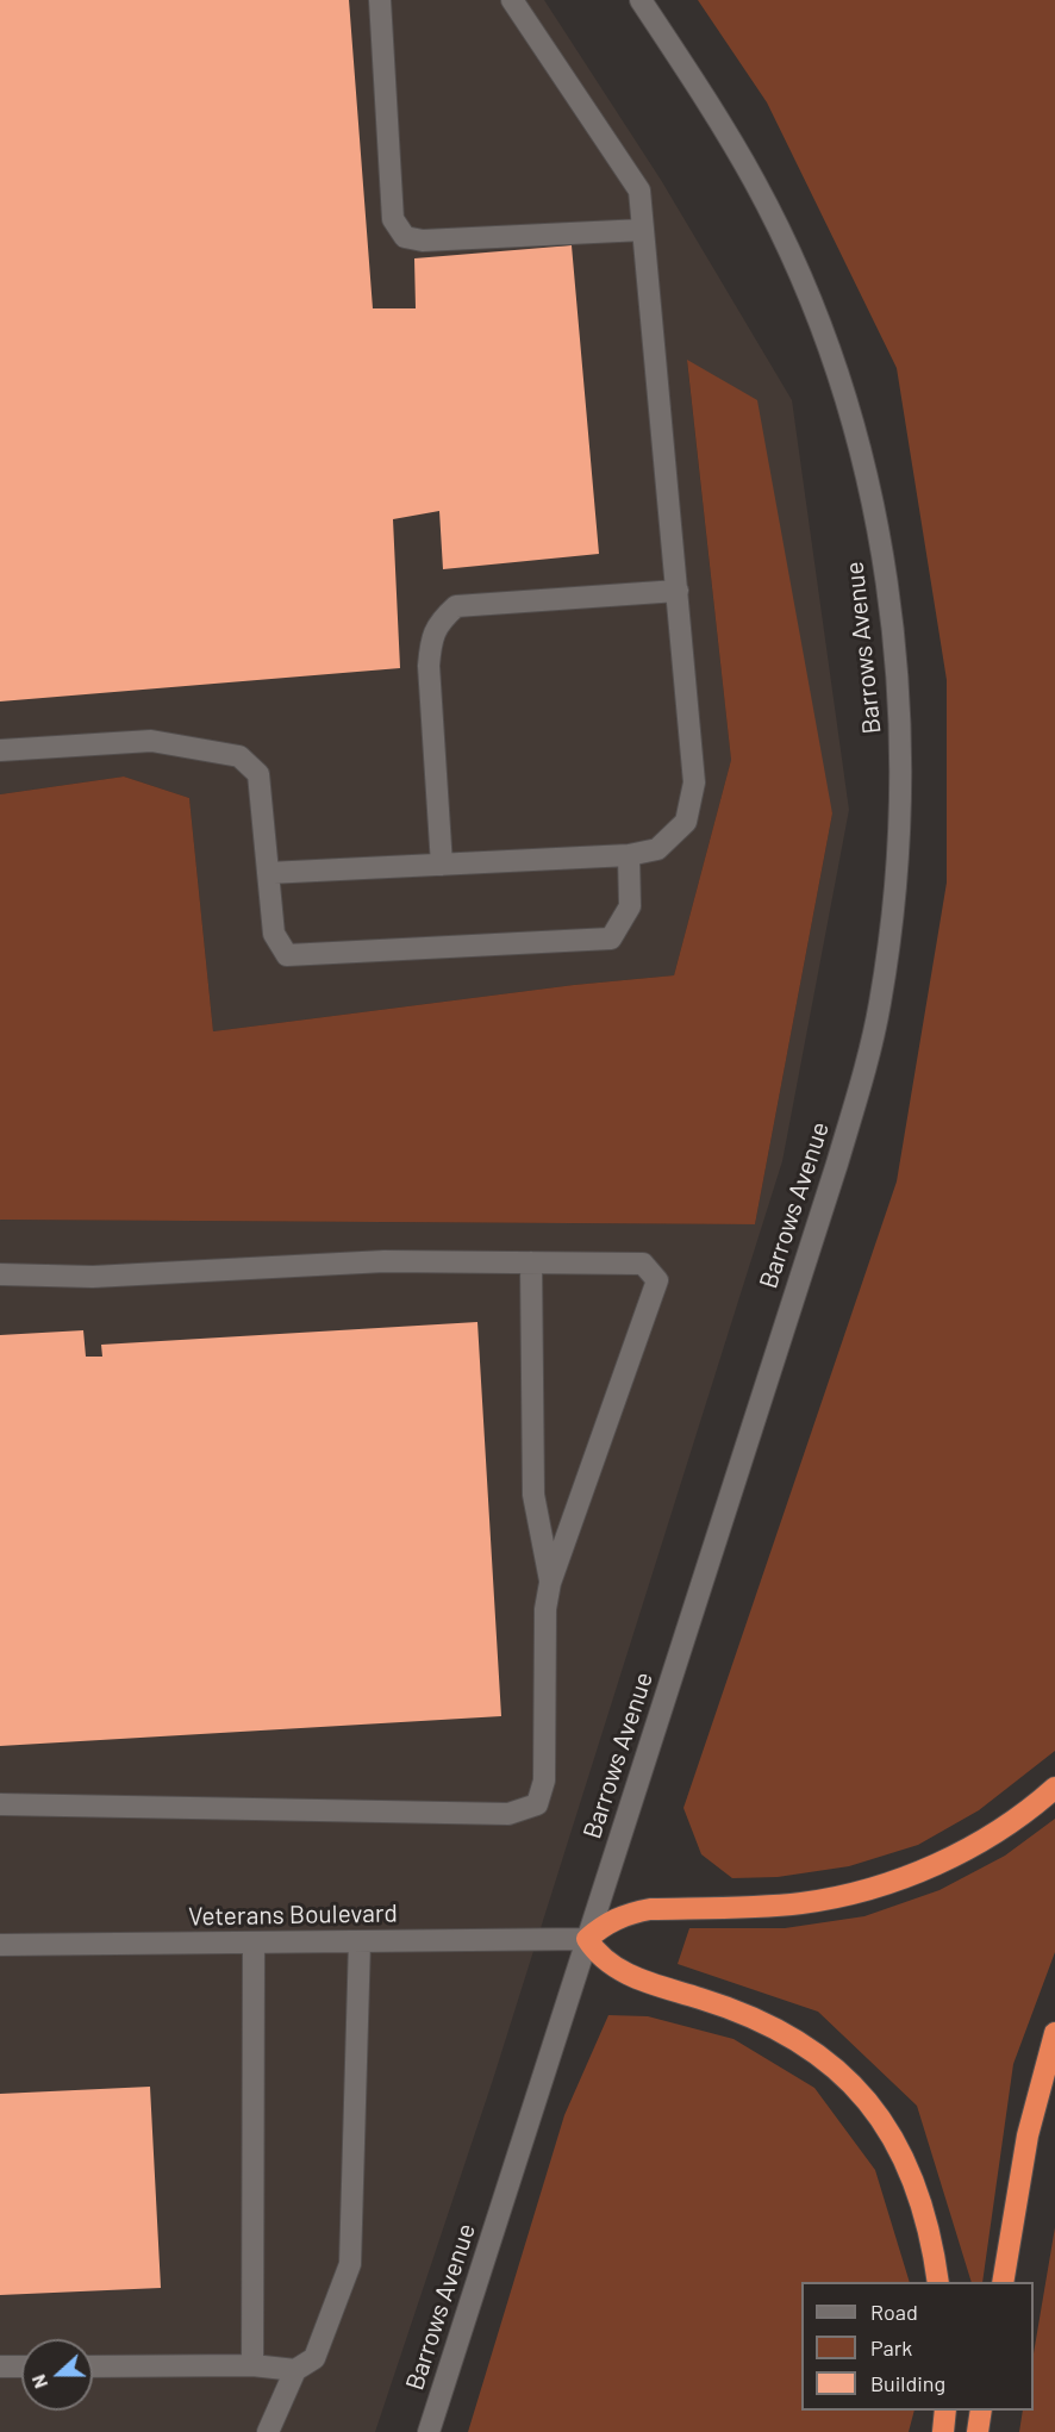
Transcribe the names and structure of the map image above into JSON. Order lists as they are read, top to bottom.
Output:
{
  "streets": {
    "street": ["Barrows Avenue", "Veterans Boulevard"]
  },
  "crossings": [
    ["Barrows Avenue", "Veterans Boulevard"]
  ],
  "legend": ["Road", "Park", "Building"],
  "north": "left"
}
